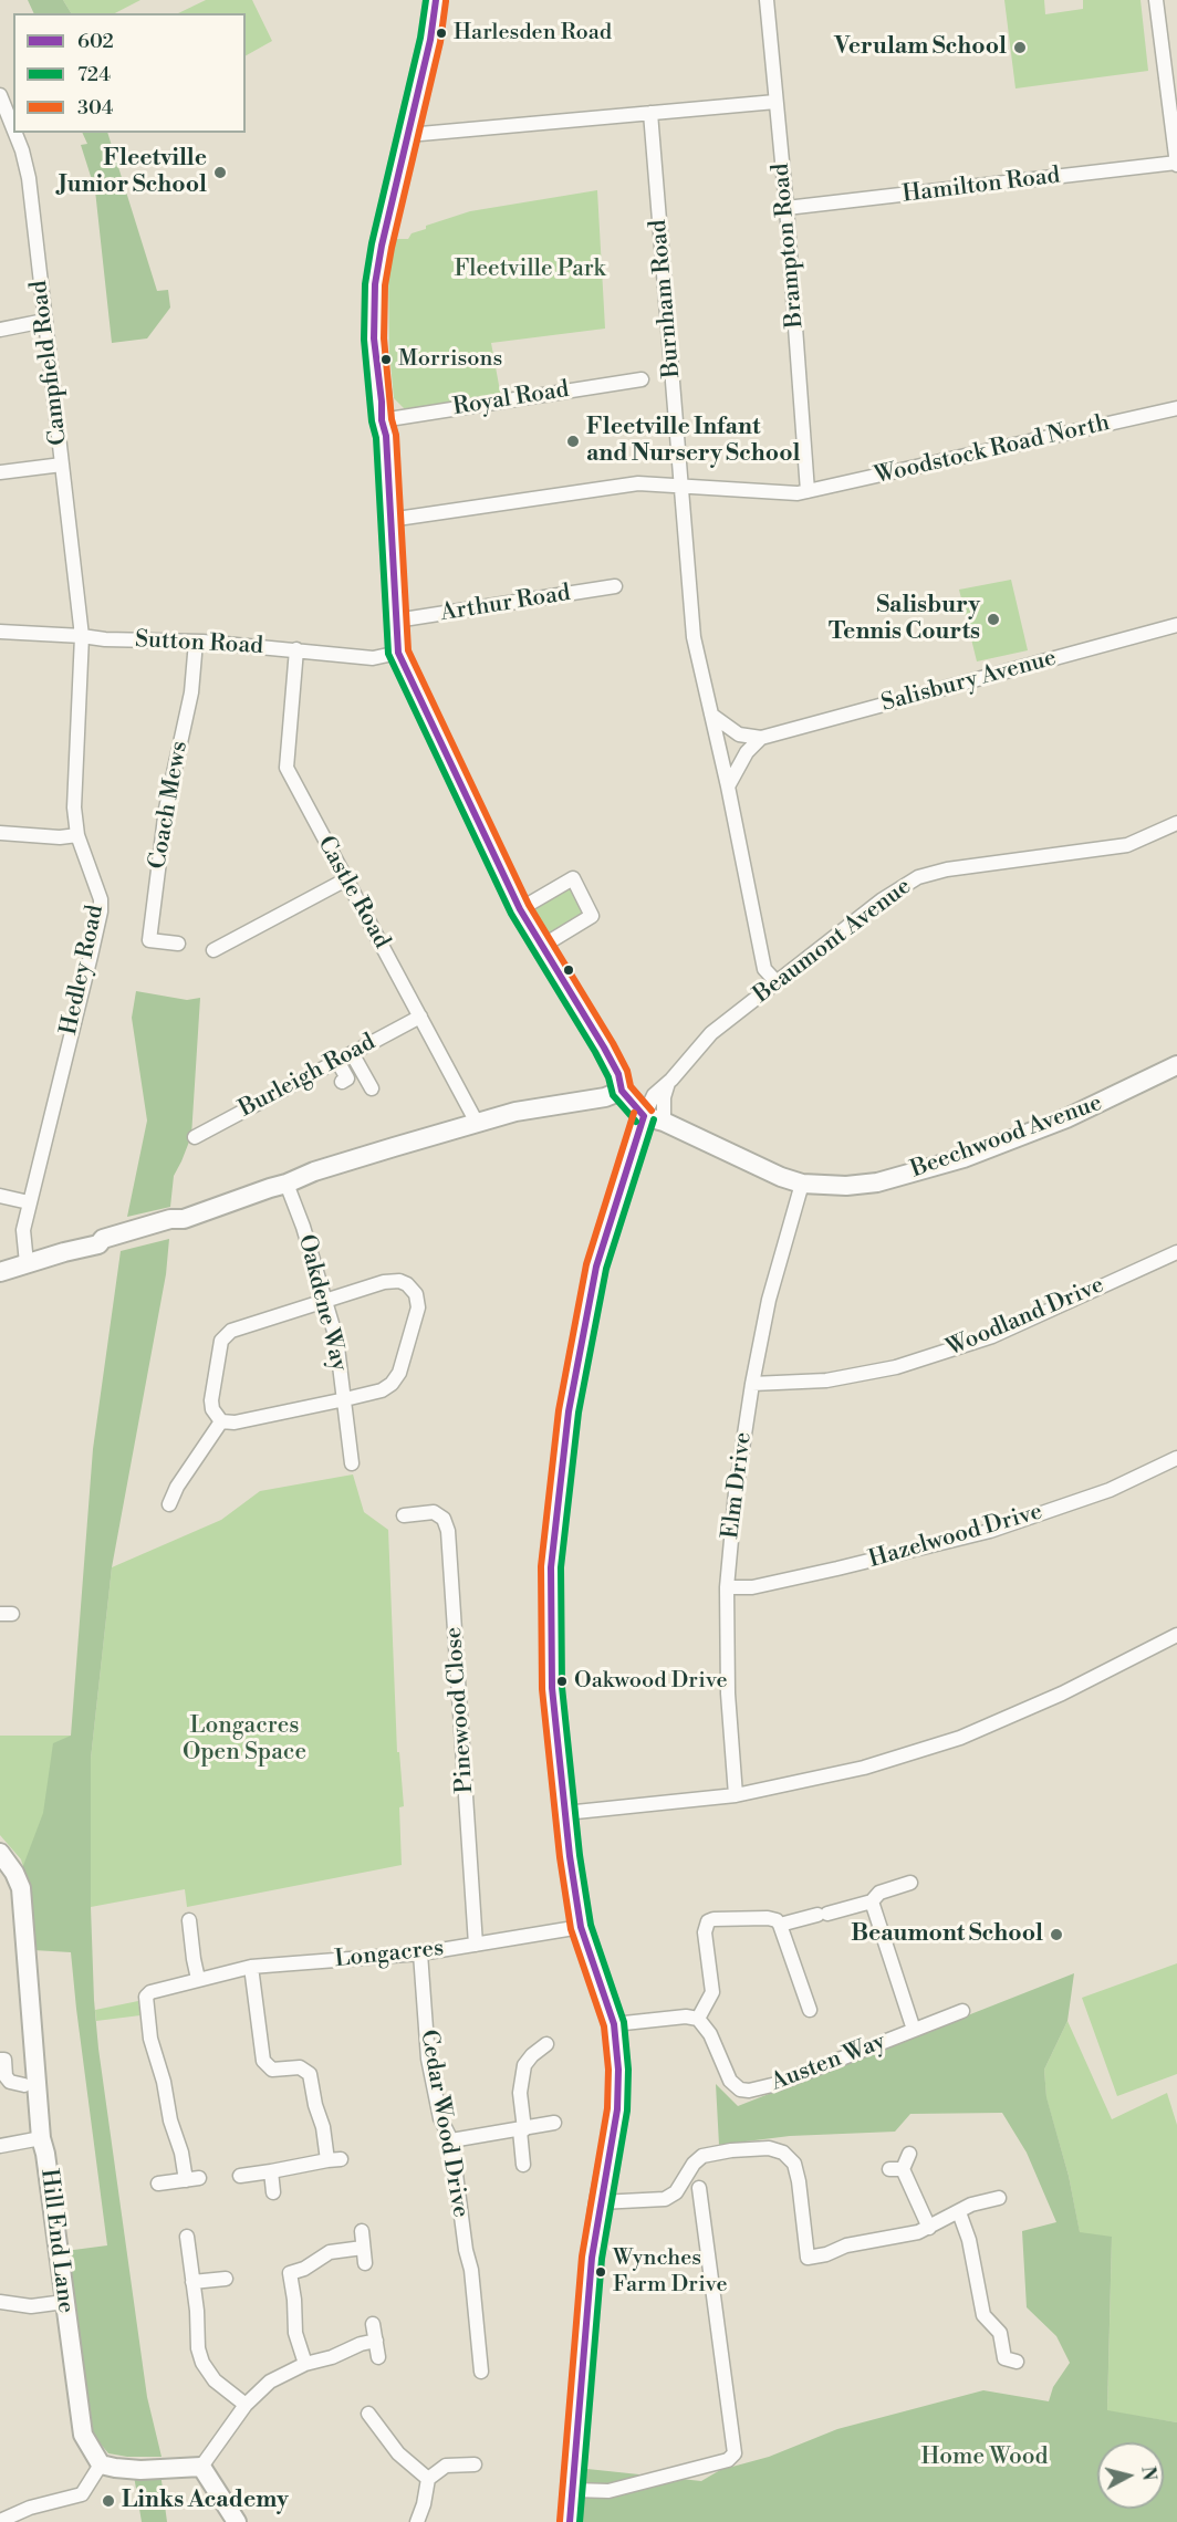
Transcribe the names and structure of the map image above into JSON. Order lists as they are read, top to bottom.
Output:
{
  "streets": {
    "street": [
      "Hamilton Road",
      "Brampton Road",
      "Burnham Road",
      "Campfield Road",
      "Royal Road",
      "Woodstock Road North",
      "Arthur Road",
      "Sutton Road",
      "Salisbury Avenue",
      "Coach Mews",
      "Castle Road",
      "Beaumont Avenue",
      "Hedley Road",
      "Burleigh Road",
      "Beechwood Avenue",
      "Oakdene Way",
      "Woodland Drive",
      "Elm Drive",
      "Hazelwood Drive",
      "Pinewood Close",
      "Longacres",
      "Austen Way",
      "Cedar Wood Drive",
      "Hill End Lane"
    ]
  },
  "crossings": [
    ["Hamilton Road", "Brampton Road"],
    ["Brampton Road", "Woodstock Road North"],
    ["Burnham Road", "Woodstock Road North"],
    ["Campfield Road", "Sutton Road"],
    ["Campfield Road", "Hedley Road"],
    ["Sutton Road", "Coach Mews"],
    ["Sutton Road", "Castle Road"],
    ["Sutton Road", "Hedley Road"],
    ["Castle Road", "Burleigh Road"],
    ["Beaumont Avenue", "Beechwood Avenue"],
    ["Beechwood Avenue", "Elm Drive"],
    ["Woodland Drive", "Elm Drive"],
    ["Elm Drive", "Hazelwood Drive"],
    ["Pinewood Close", "Longacres"],
    ["Longacres", "Cedar Wood Drive"]
  ],
  "parks": ["Fleetville Park", "Longacres Open Space", "Home Wood"],
  "places": [
    "Harlesden Road",
    "Verulam School",
    "Fleetville Junior School",
    "Morrisons",
    "Fleetville Infant and Nursery School",
    "Salisbury Tennis Courts",
    "Oakwood Drive",
    "Beaumont School",
    "Wynches Farm Drive",
    "Links Academy"
  ],
  "lines": ["transit line 602", "transit line 724", "transit line 304"],
  "legend": ["602", "724", "304"],
  "north": "right"
}
